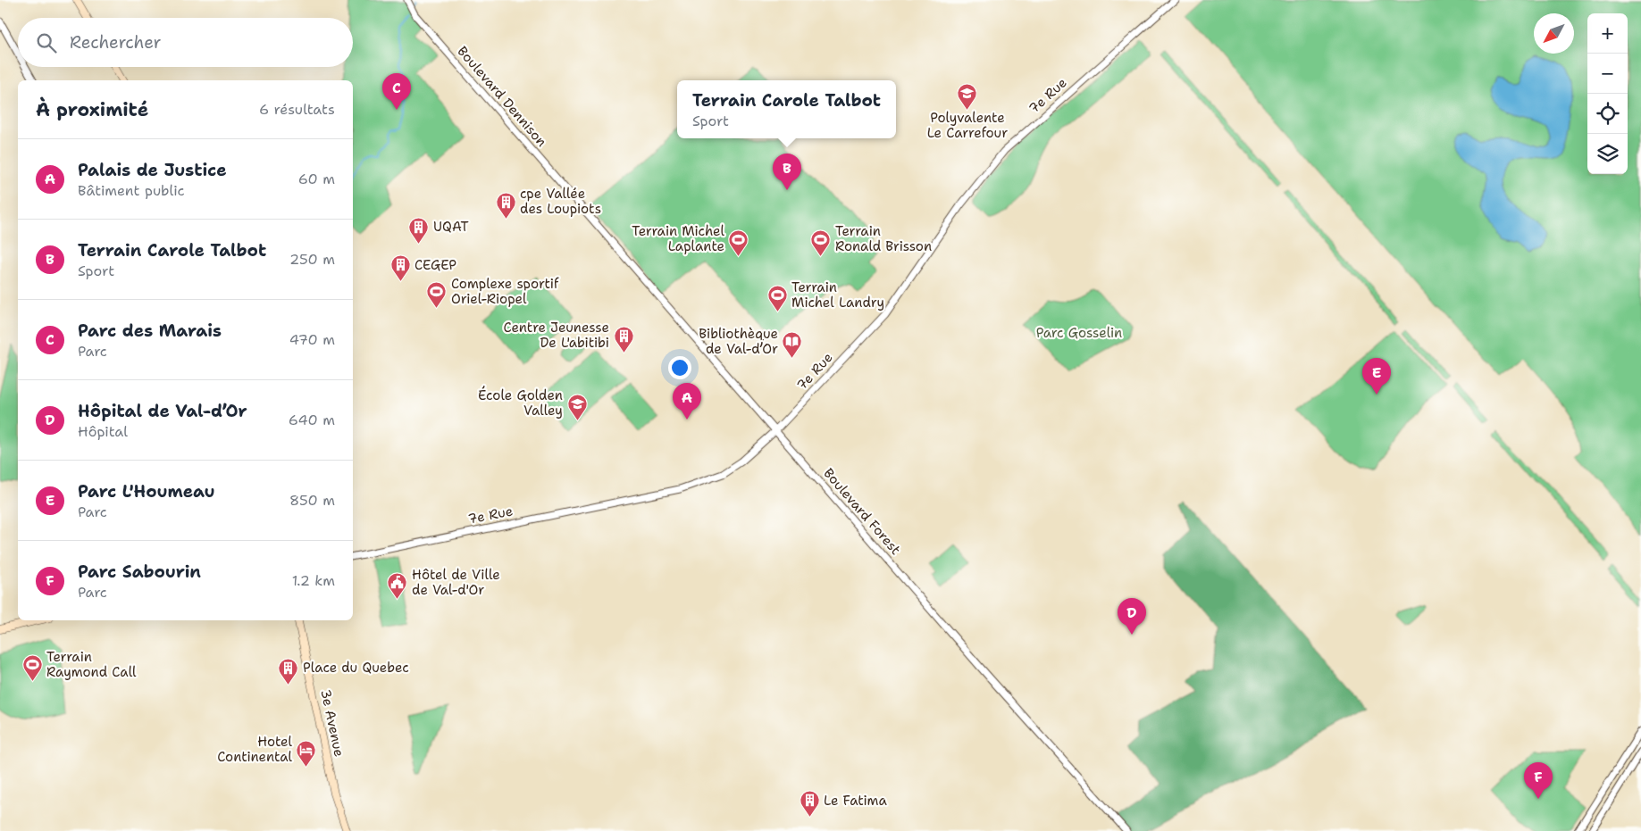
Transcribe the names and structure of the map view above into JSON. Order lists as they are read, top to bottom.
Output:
{
  "streets": {
    "main road": ["3e Avenue"],
    "street": ["7e Rue", "Boulevard Dennison", "Boulevard Forest"]
  },
  "crossings": [
    ["7e Rue", "Boulevard Forest"],
    ["Boulevard Dennison", "Boulevard Forest"]
  ],
  "parks": ["Parc Gosselin"],
  "places": {
    "school or university": ["Polyvalente Le Carrefour", "École Golden Valley"],
    "building": [
      "cpe Vallée des Loupiots",
      "UQAT",
      "CEGEP",
      "Centre Jeunesse De L'abitibi",
      "Place du Quebec",
      "Le Fatima"
    ],
    "sports": [
      "Terrain Michel Laplante",
      "Terrain Ronald Brisson",
      "Complexe sportif Oriel-Riopel",
      "Terrain Michel Landry",
      "Terrain Raymond Call"
    ],
    "library": ["Bibliothèque de Val-d’Or"],
    "public building": ["Hôtel de Ville de Val-d'Or"],
    "hotel": ["Hotel Continental"]
  },
  "north": "bottom left",
  "page": {
    "map_buttons": ["+", "−"],
    "search": "Rechercher",
    "pins": [
      "C",
      "B",
      "E",
      "A",
      "D",
      "F"
    ],
    "popup": ["Terrain Carole Talbot", "Sport"],
    "heading": ["À proximité", "6 résultats"],
    "list": [
      {
        "mark": "A",
        "name": "Palais de Justice",
        "note": "Bâtiment public",
        "value": "60 m"
      },
      {
        "mark": "B",
        "name": "Terrain Carole Talbot",
        "note": "Sport",
        "value": "250 m"
      },
      {
        "mark": "C",
        "name": "Parc des Marais",
        "note": "Parc",
        "value": "470 m"
      },
      {
        "mark": "D",
        "name": "Hôpital de Val-d’Or",
        "note": "Hôpital",
        "value": "640 m"
      },
      {
        "mark": "E",
        "name": "Parc L'Houmeau",
        "note": "Parc",
        "value": "850 m"
      },
      {
        "mark": "F",
        "name": "Parc Sabourin",
        "note": "Parc",
        "value": "1.2 km"
      }
    ]
  }
}
